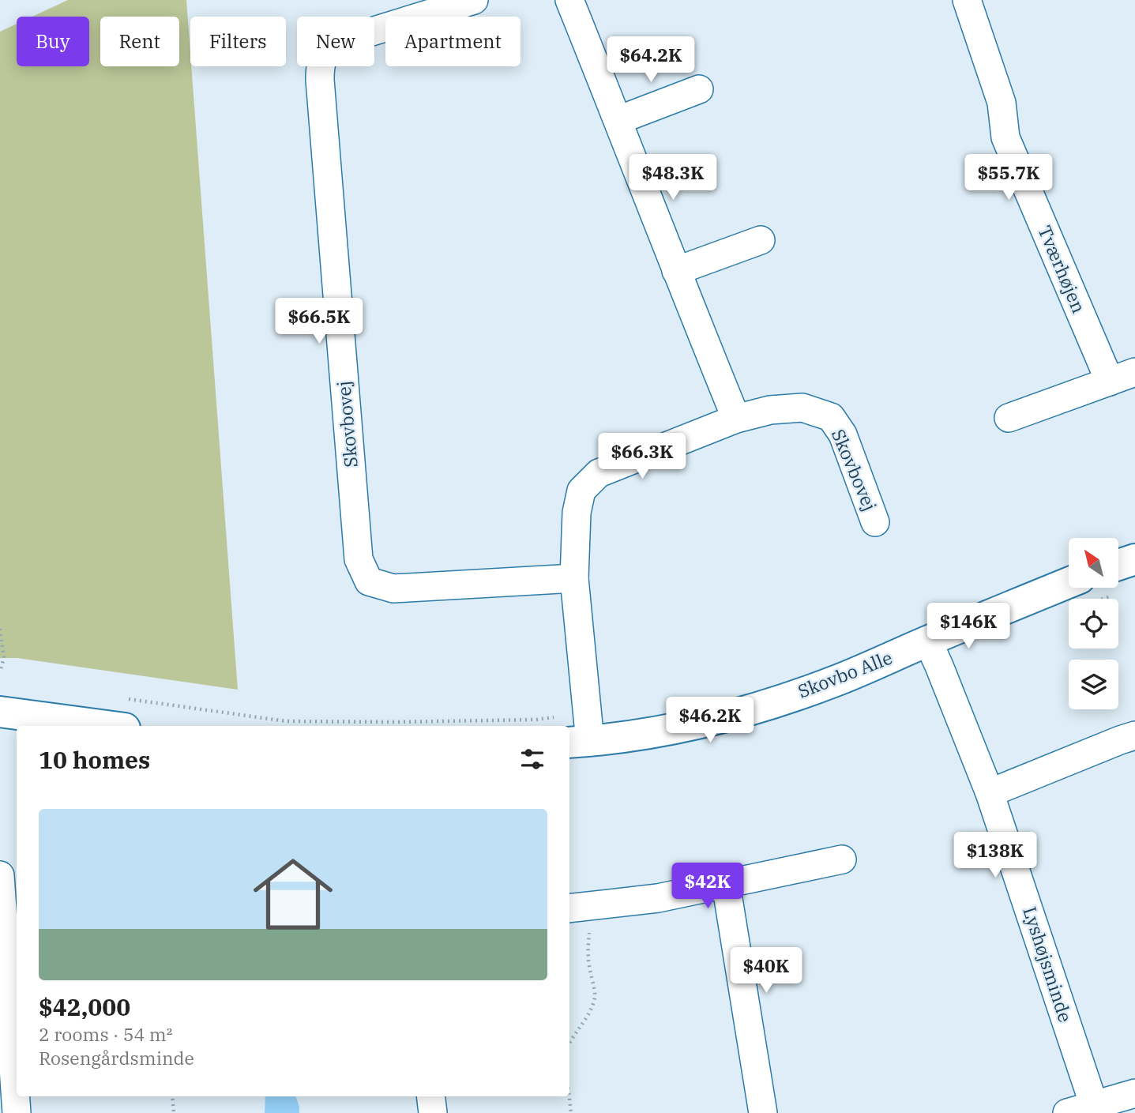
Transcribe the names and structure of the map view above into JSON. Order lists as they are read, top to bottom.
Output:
{
  "streets": {
    "street": [
      "Tværhøjen",
      "Skovbovej",
      "Skovbo Alle",
      "Lyshøjsminde"
    ]
  },
  "crossings": [
    ["Skovbovej", "Skovbo Alle"],
    ["Skovbo Alle", "Lyshøjsminde"]
  ],
  "north": "top left",
  "page": {
    "chip": [
      "Buy",
      "Rent",
      "Filters",
      "New",
      "Apartment"
    ],
    "price": [
      "$64.2K",
      "$48.3K",
      "$55.7K",
      "$66.5K",
      "$66.3K",
      "$146K",
      "$46.2K",
      "$138K",
      "$42K",
      "$40K"
    ],
    "heading": "10 homes",
    "list": [
      {
        "name": "$42,000",
        "note": "2 rooms · 54 m² · Rosengårdsminde"
      }
    ]
  }
}
